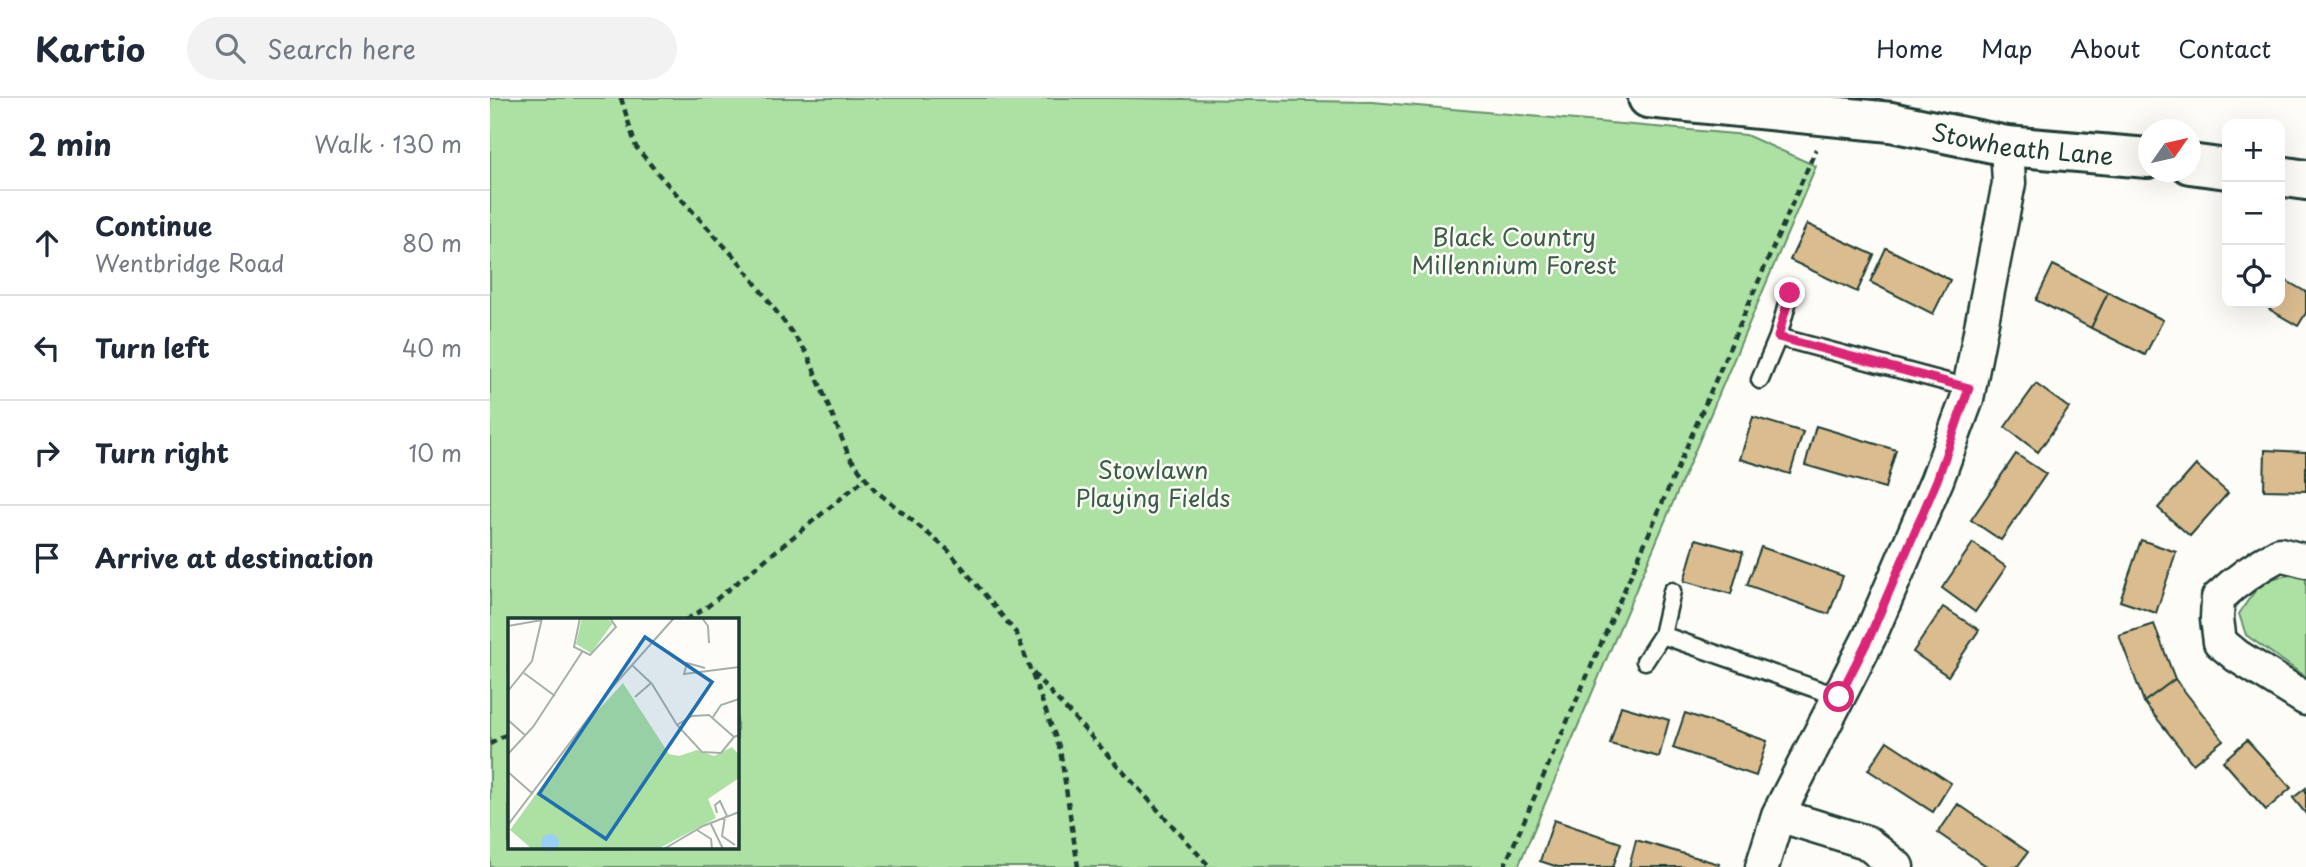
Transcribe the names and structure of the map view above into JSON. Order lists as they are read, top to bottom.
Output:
{
  "streets": {
    "street": ["Stowheath Lane"]
  },
  "parks": ["Black Country Millennium Forest", "Stowlawn Playing Fields"],
  "north": "top right",
  "page": {
    "header": "Kartio",
    "search": "Search here",
    "nav": [
      "Home",
      "Map",
      "About",
      "Contact"
    ],
    "heading": ["2 min", "Walk · 130 m"],
    "map_buttons": ["+", "−"],
    "list": [
      ["Continue", "Wentbridge Road", "80 m"],
      ["Turn left", "40 m"],
      ["Turn right", "10 m"],
      "Arrive at destination"
    ]
  }
}
